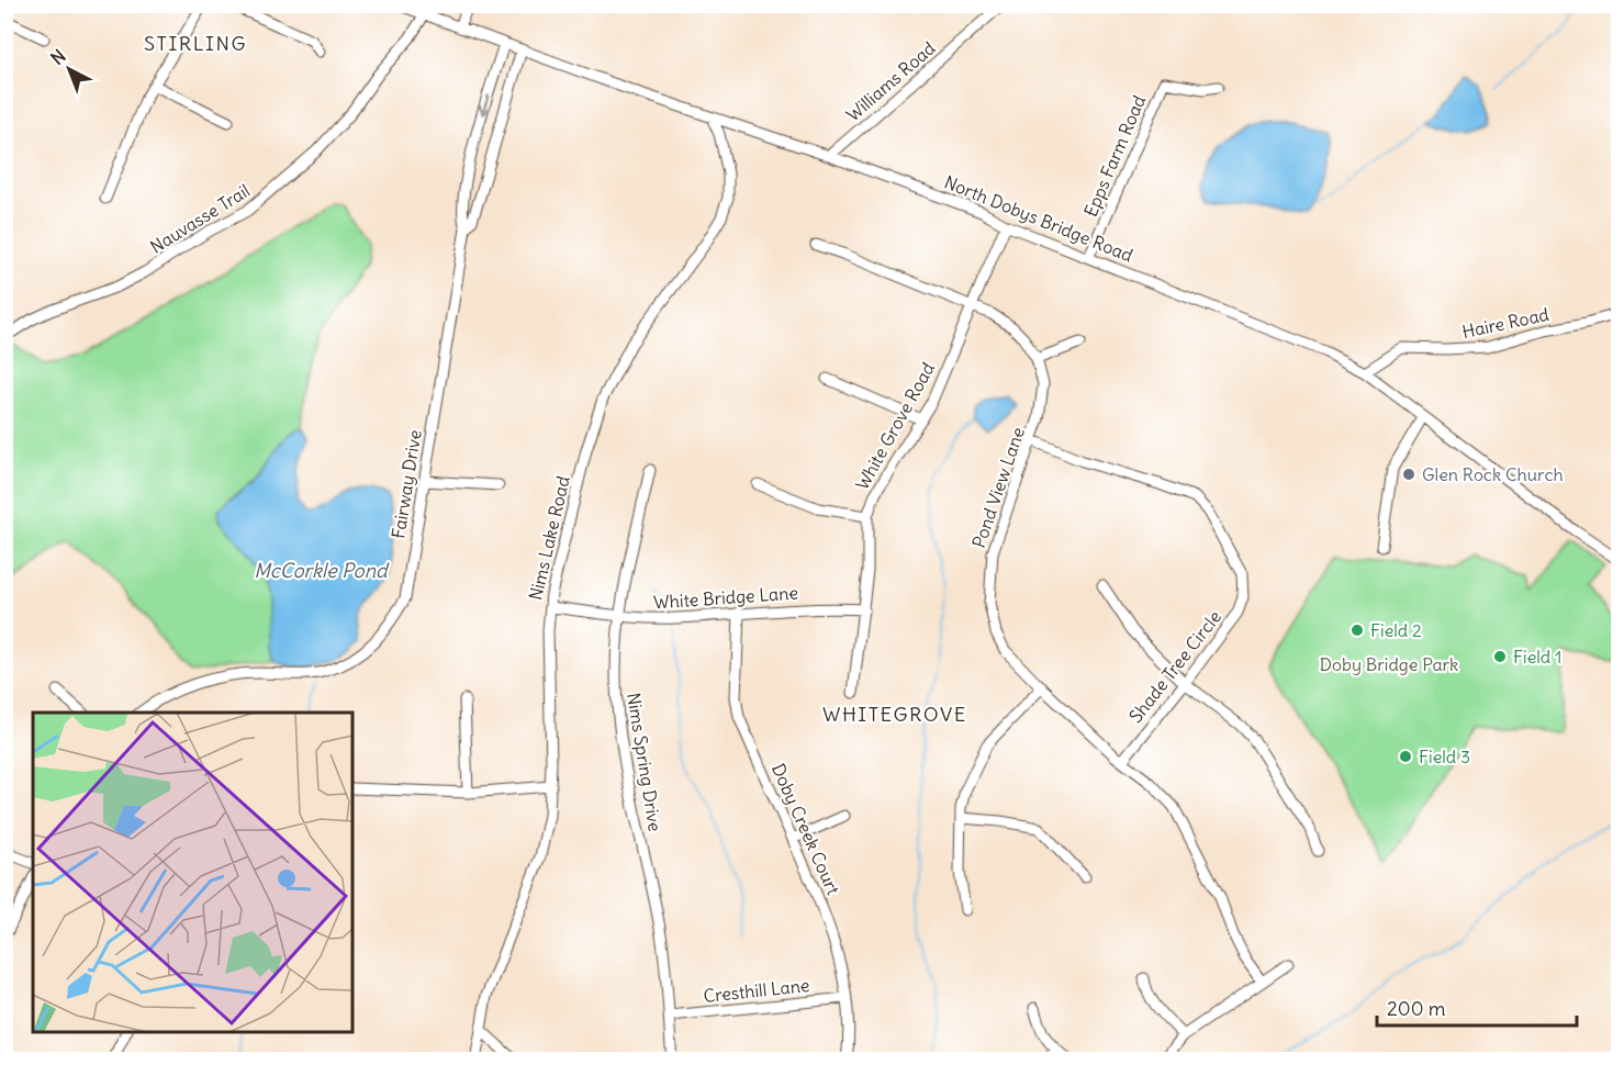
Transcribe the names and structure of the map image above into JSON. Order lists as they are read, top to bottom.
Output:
{
  "streets": {
    "street": [
      "Williams Road",
      "Epps Farm Road",
      "Nauvasse Trail",
      "North Dobys Bridge Road",
      "Haire Road",
      "White Grove Road",
      "Fairway Drive",
      "Pond View Lane",
      "Nims Lake Road",
      "White Bridge Lane",
      "Shade Tree Circle",
      "Nims Spring Drive",
      "Doby Creek Court",
      "Cresthill Lane"
    ]
  },
  "crossings": [
    ["Williams Road", "North Dobys Bridge Road"],
    ["Epps Farm Road", "North Dobys Bridge Road"],
    ["Nauvasse Trail", "North Dobys Bridge Road"],
    ["North Dobys Bridge Road", "Haire Road"],
    ["North Dobys Bridge Road", "White Grove Road"],
    ["North Dobys Bridge Road", "Fairway Drive"],
    ["North Dobys Bridge Road", "Nims Lake Road"],
    ["White Grove Road", "Pond View Lane"],
    ["White Grove Road", "White Bridge Lane"],
    ["Pond View Lane", "Shade Tree Circle"],
    ["Nims Lake Road", "White Bridge Lane"],
    ["White Bridge Lane", "Nims Spring Drive"],
    ["White Bridge Lane", "Doby Creek Court"],
    ["Nims Spring Drive", "Cresthill Lane"],
    ["Doby Creek Court", "Cresthill Lane"]
  ],
  "districts": ["STIRLING", "WHITEGROVE"],
  "water": ["McCorkle Pond"],
  "parks": ["Doby Bridge Park"],
  "places": [
    "Glen Rock Church",
    "Field 2",
    "Field 1",
    "Field 3"
  ],
  "scale_bar": "200 m",
  "north": "top left"
}
